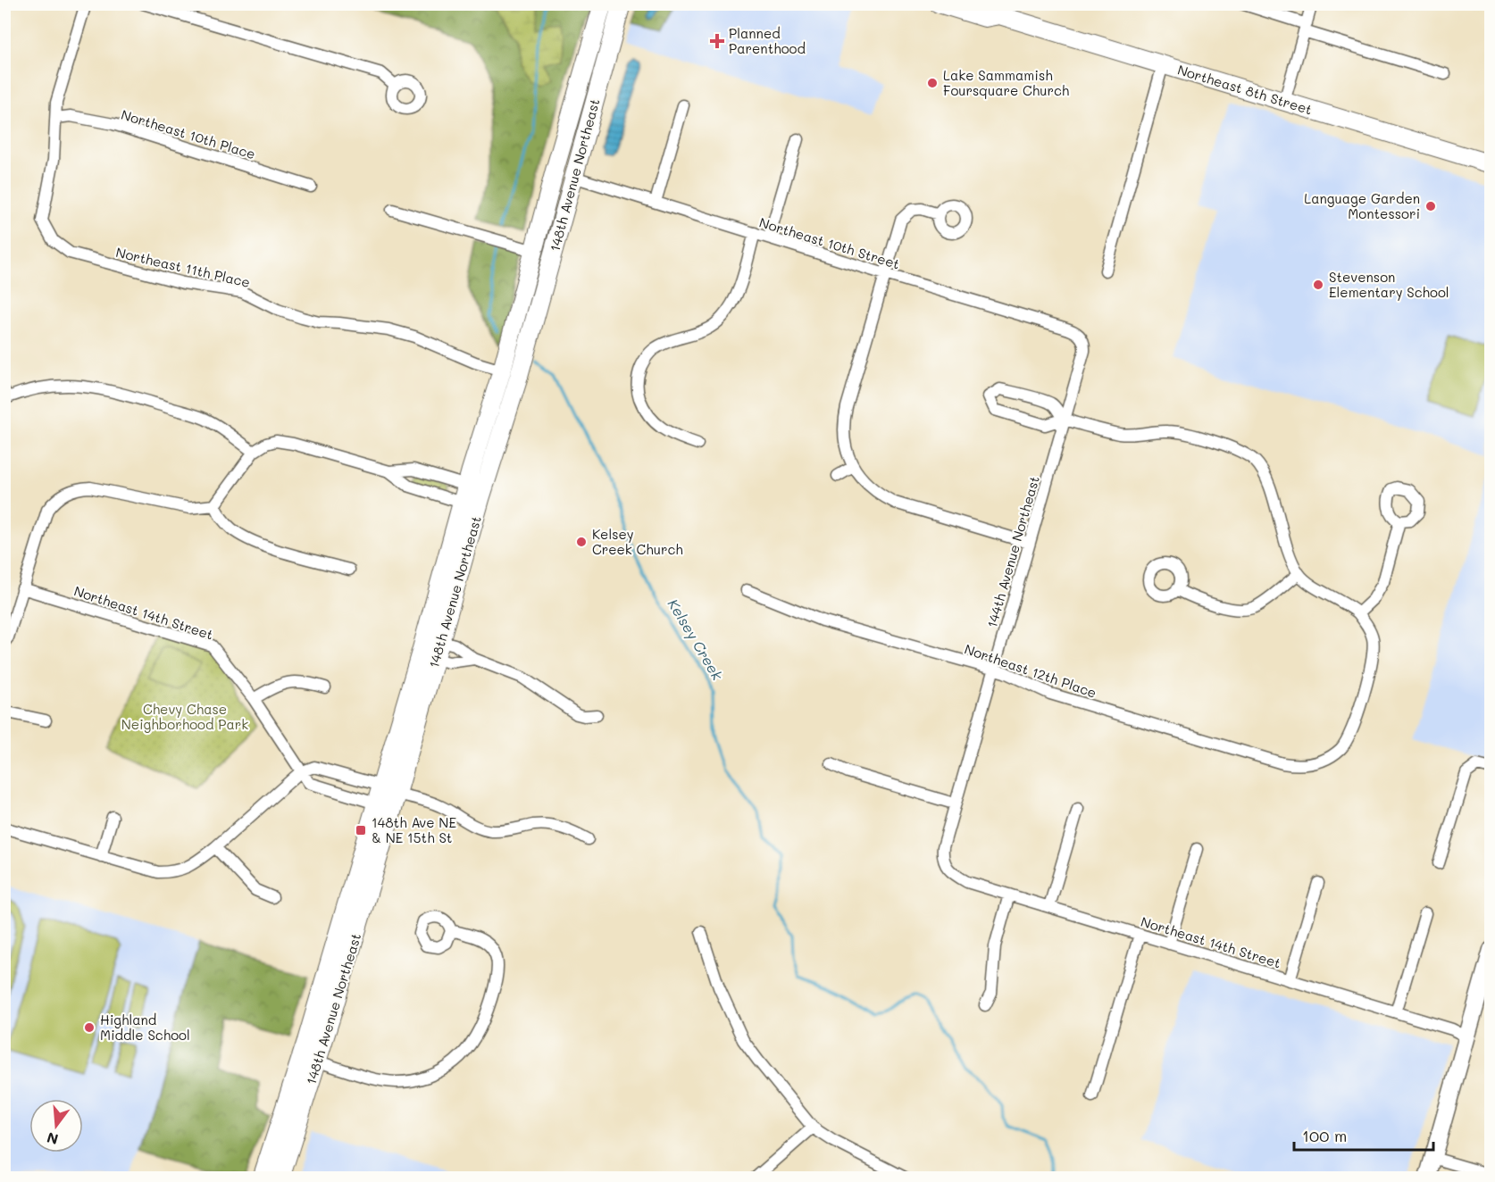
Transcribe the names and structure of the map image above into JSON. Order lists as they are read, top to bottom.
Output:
{
  "streets": {
    "main road": ["Northeast 8th Street", "148th Avenue Northeast"],
    "street": [
      "Northeast 10th Place",
      "Northeast 10th Street",
      "Northeast 11th Place",
      "144th Avenue Northeast",
      "Northeast 14th Street",
      "Northeast 12th Place"
    ]
  },
  "crossings": [
    ["Northeast 10th Place", "Northeast 11th Place"],
    ["148th Avenue Northeast", "Northeast 10th Street"],
    ["148th Avenue Northeast", "Northeast 11th Place"],
    ["Northeast 10th Street", "144th Avenue Northeast"],
    ["144th Avenue Northeast", "Northeast 14th Street"],
    ["144th Avenue Northeast", "Northeast 12th Place"]
  ],
  "water": ["Kelsey Creek"],
  "parks": ["Chevy Chase Neighborhood Park"],
  "places": {
    "health": ["Planned Parenthood"],
    "other": [
      "Lake Sammamish Foursquare Church",
      "Language Garden Montessori",
      "Stevenson Elementary School",
      "Kelsey Creek Church",
      "Highland Middle School"
    ],
    "transit": ["148th Ave NE & NE 15th St"]
  },
  "scale_bar": "100 m",
  "north": "bottom"
}
